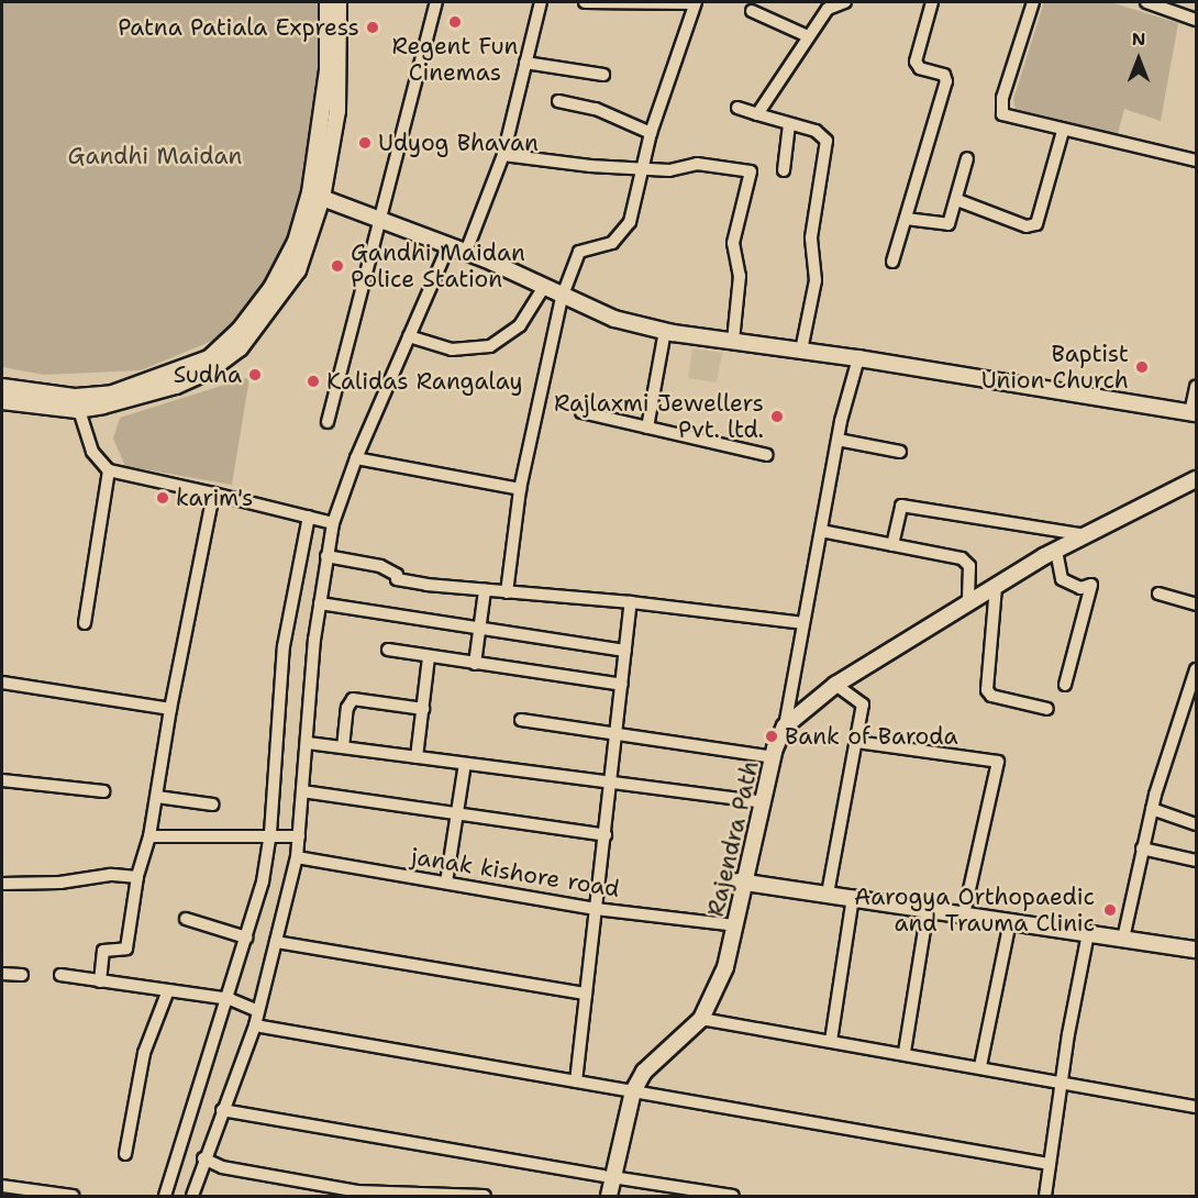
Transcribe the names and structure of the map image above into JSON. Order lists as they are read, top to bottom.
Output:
{
  "streets": {
    "main road": ["Rajendra Path"],
    "street": ["janak kishore road"]
  },
  "crossings": [
    ["Rajendra Path", "janak kishore road"]
  ],
  "parks": ["Gandhi Maidan"],
  "places": [
    "Regent Fun Cinemas",
    "Patna Patiala Express",
    "Udyog Bhavan",
    "Gandhi Maidan Police Station",
    "Baptist Union Church",
    "Sudha",
    "Kalidas Rangalay",
    "Rajlaxmi Jewellers Pvt. ltd.",
    "karim's",
    "Bank of Baroda",
    "Aarogya Orthopaedic and Trauma Clinic"
  ],
  "north": "top"
}
